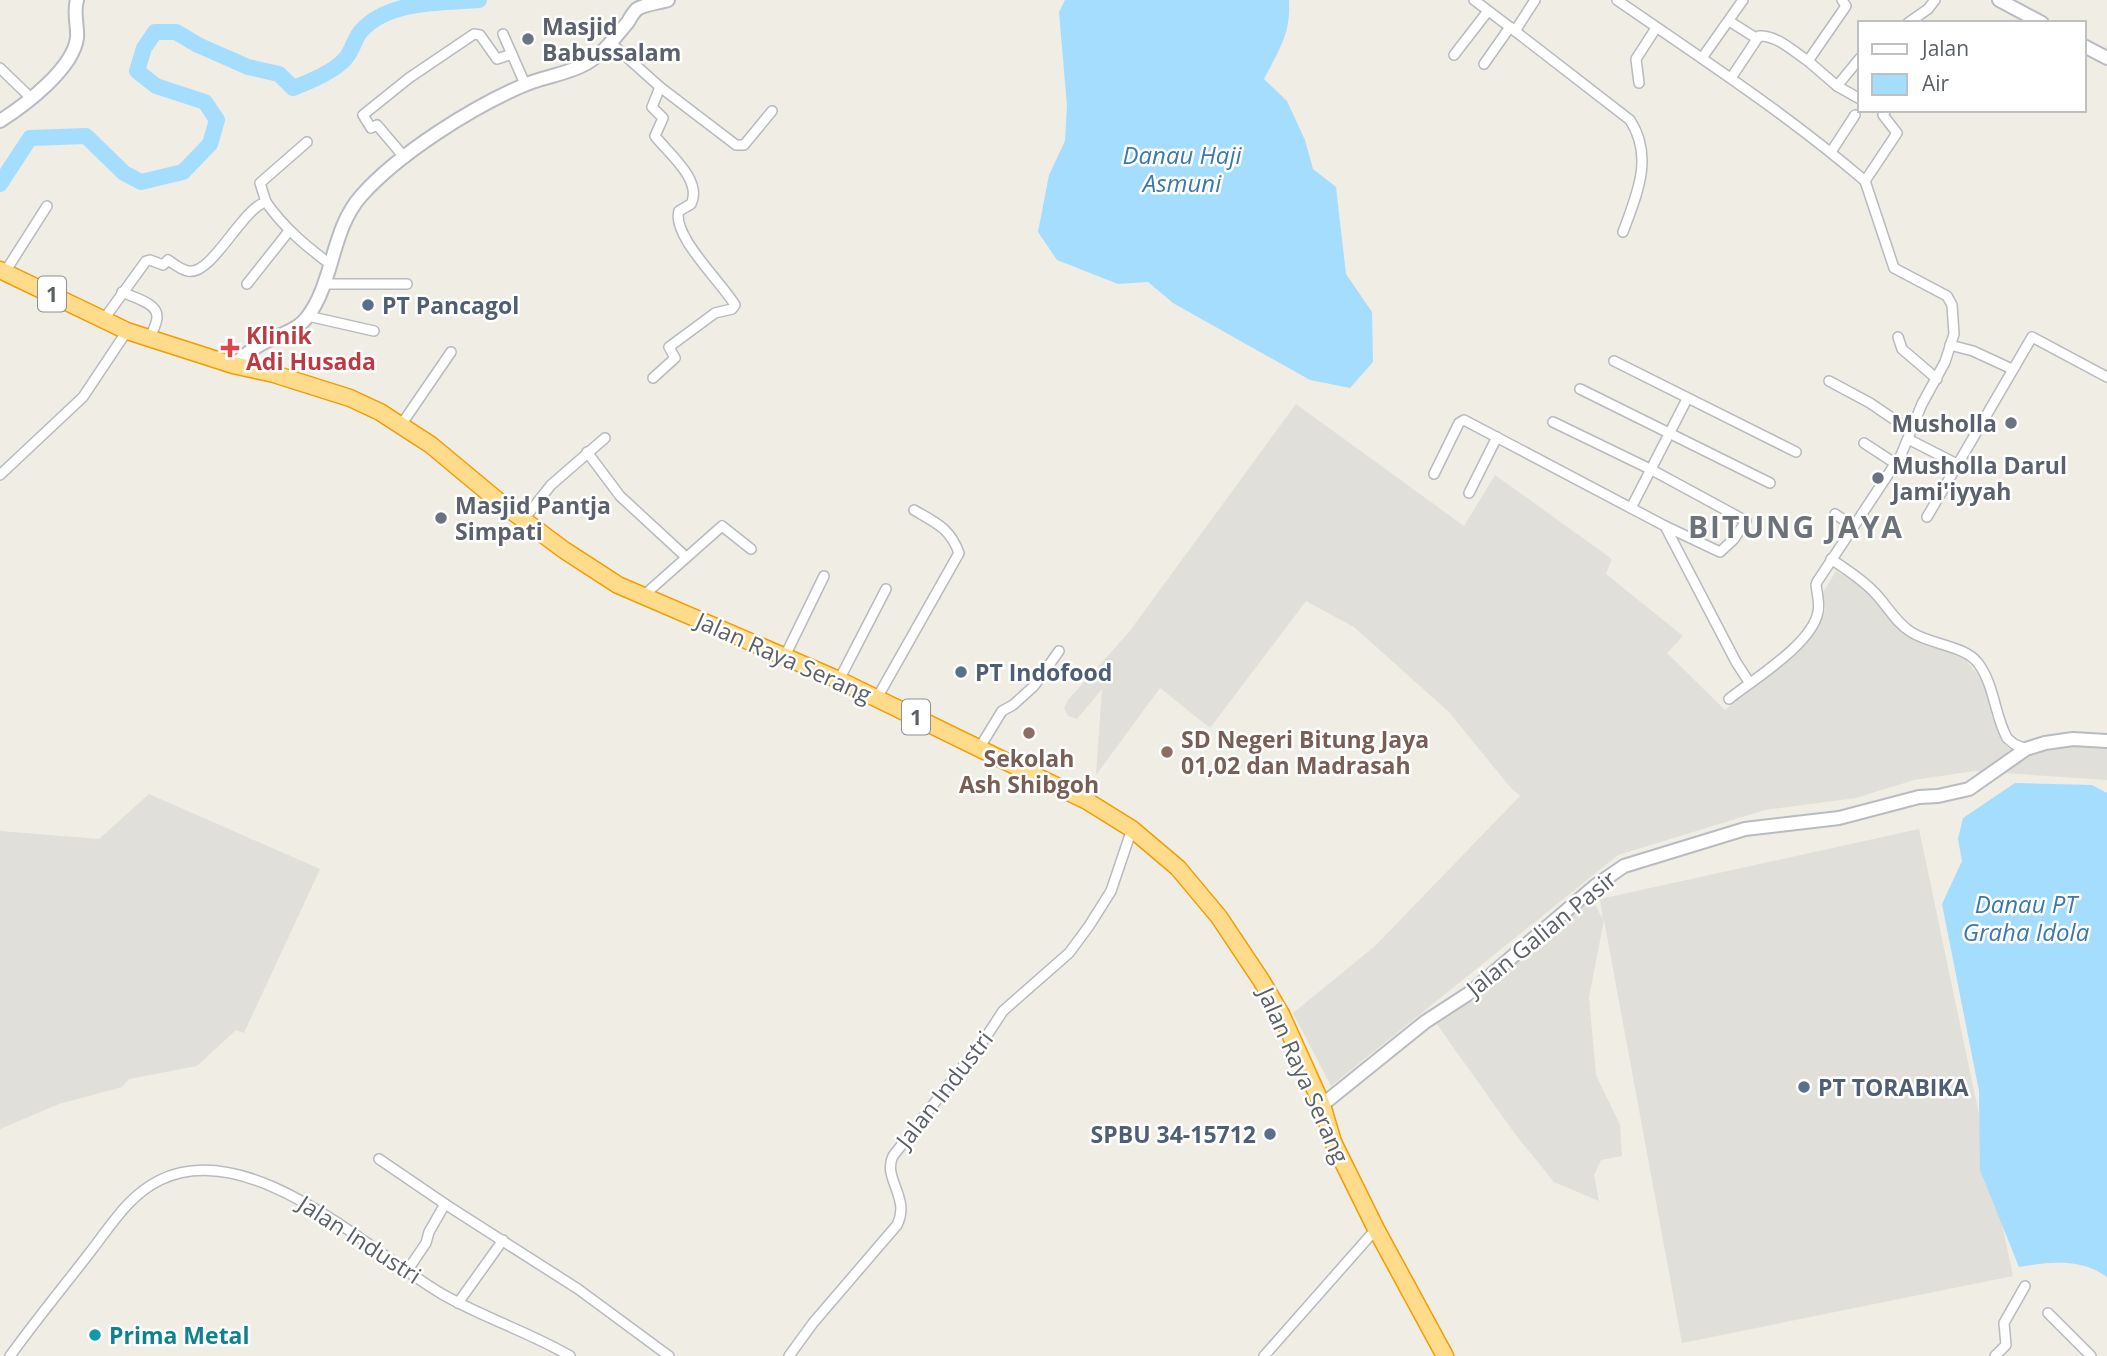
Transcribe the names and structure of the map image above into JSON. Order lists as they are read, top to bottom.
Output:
{
  "streets": {
    "highway": ["1", "Jalan Raya Serang"],
    "street": ["Jalan Galian Pasir", "Jalan Industri"]
  },
  "crossings": [
    ["Jalan Raya Serang", "Jalan Galian Pasir"],
    ["Jalan Raya Serang", "Jalan Industri"]
  ],
  "districts": ["BITUNG JAYA"],
  "water": ["Danau Haji Asmuni", "Danau PT Graha Idola"],
  "places": {
    "other": [
      "Masjid Babussalam",
      "PT Pancagol",
      "Musholla",
      "Musholla Darul Jami'iyyah",
      "Masjid Pantja Simpati",
      "PT Indofood",
      "Sekolah Ash Shibgoh",
      "SD Negeri Bitung Jaya 01,02 dan Madrasah",
      "PT TORABIKA",
      "SPBU 34-15712",
      "Prima Metal"
    ],
    "health": ["Klinik Adi Husada"]
  },
  "legend": ["Jalan", "Air"]
}
